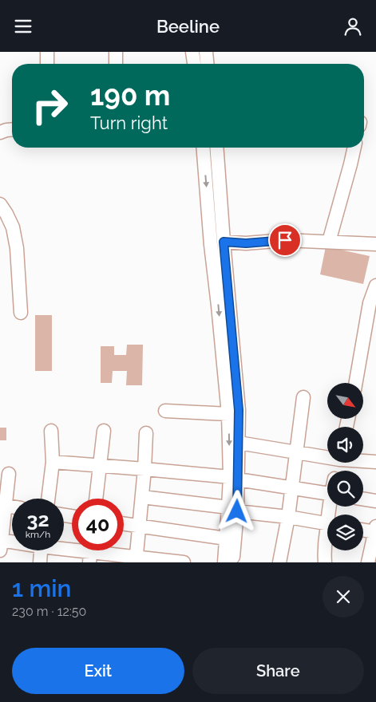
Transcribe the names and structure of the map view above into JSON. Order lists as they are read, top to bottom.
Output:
{
  "north": "bottom right",
  "page": {
    "header": "Beeline",
    "turn": ["190 m", "Turn right"],
    "speed": "32 km/h",
    "limit": "40",
    "heading": ["1 min", "230 m · 12:50"],
    "buttons": ["Exit", "Share"]
  }
}
